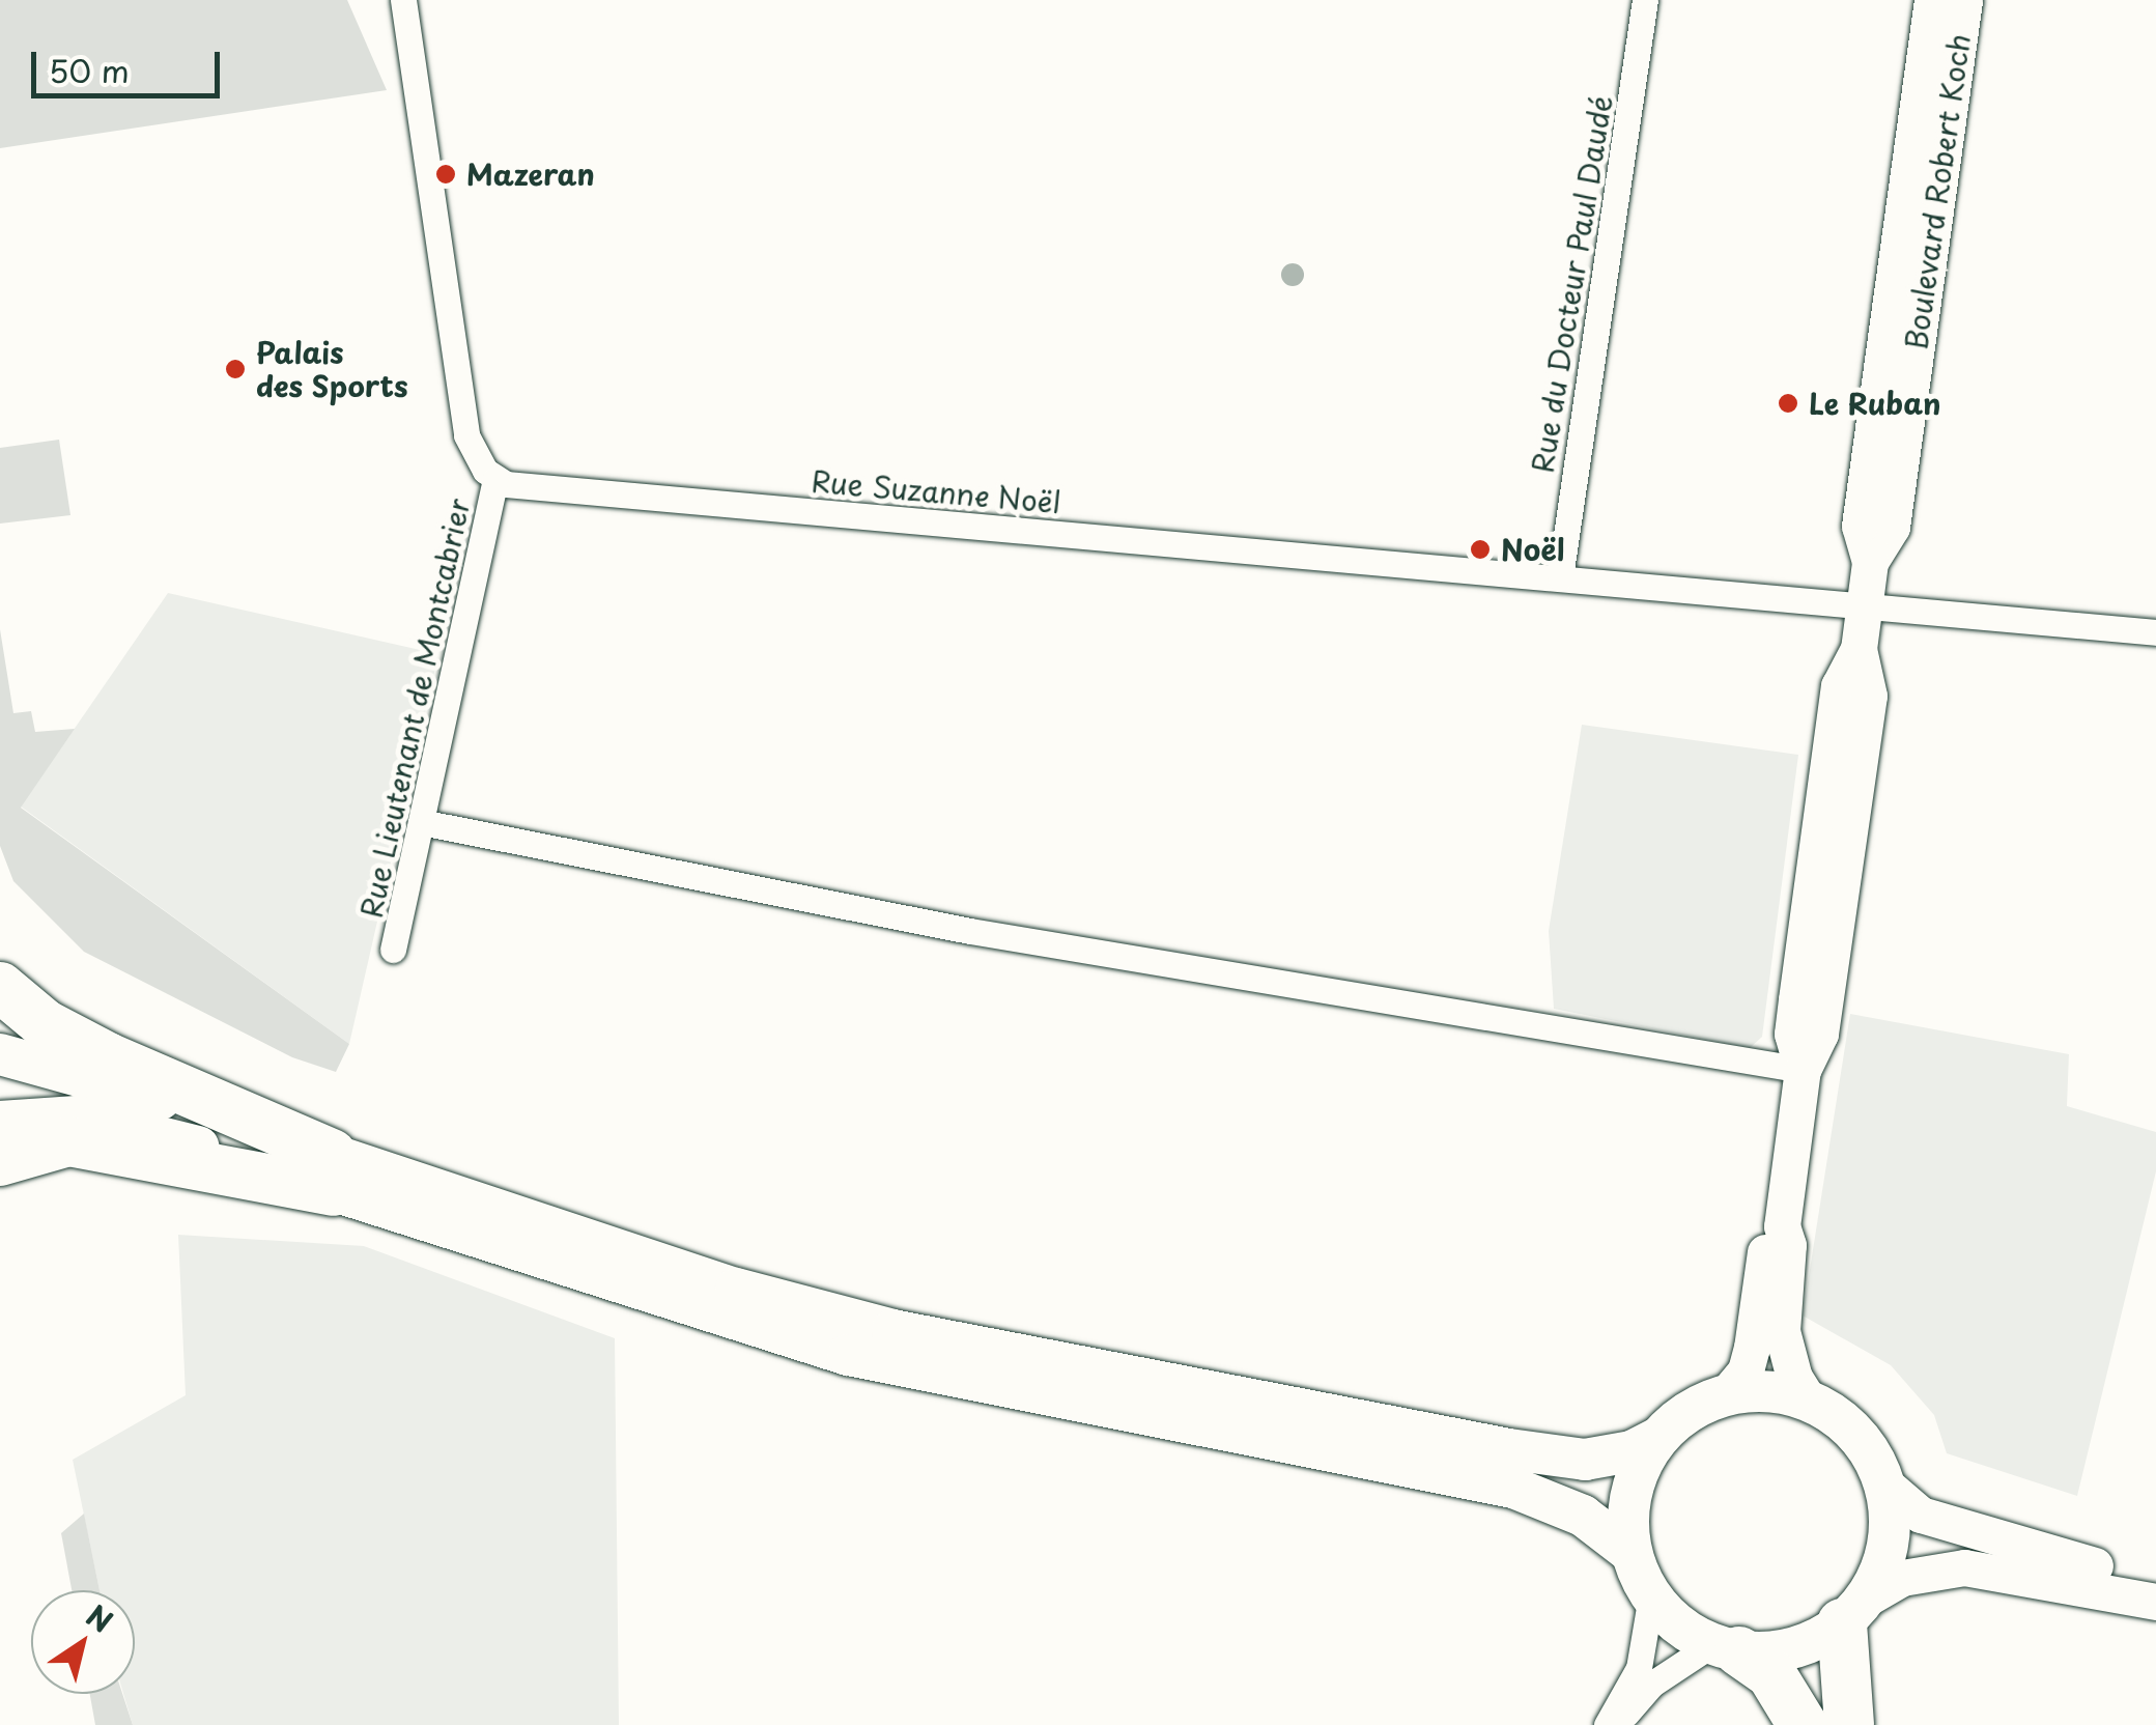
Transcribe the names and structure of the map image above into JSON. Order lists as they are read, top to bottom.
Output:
{
  "streets": {
    "street": [
      "Boulevard Robert Koch",
      "Rue du Docteur Paul Daudé",
      "Rue Suzanne Noël",
      "Rue Lieutenant de Montcabrier"
    ]
  },
  "crossings": [
    ["Boulevard Robert Koch", "Rue Suzanne Noël"],
    ["Rue du Docteur Paul Daudé", "Rue Suzanne Noël"],
    ["Rue Suzanne Noël", "Rue Lieutenant de Montcabrier"]
  ],
  "places": [
    "Mazeran",
    "Palais des Sports",
    "Le Ruban",
    "Noël"
  ],
  "scale_bar": "50 m",
  "north": "top right"
}
